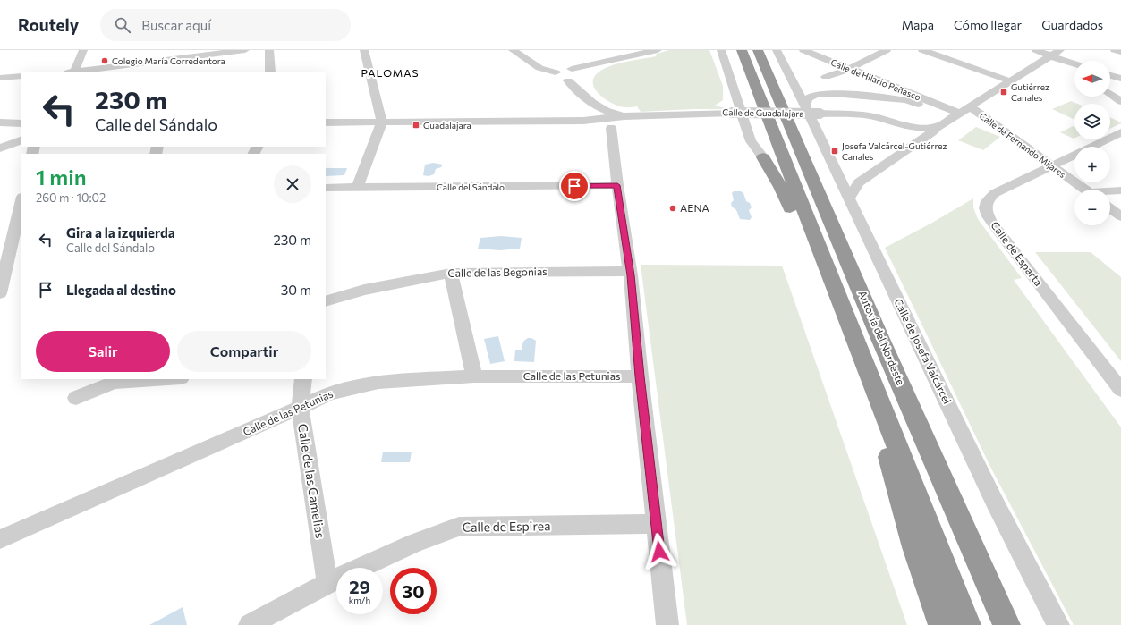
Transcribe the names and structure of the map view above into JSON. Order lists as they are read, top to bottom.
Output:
{
  "streets": {
    "highway": ["Autovía del Nordeste"],
    "street": [
      "Calle de Hilario Peñasco",
      "Calle de Guadalajara",
      "Calle de Fernando Mijares",
      "Calle del Sándalo",
      "Calle de Esparta",
      "Calle de las Begonias",
      "Calle de Josefa Valcárcel",
      "Calle de las Petunias",
      "Calle de las Camelias",
      "Calle de Espirea"
    ]
  },
  "crossings": [
    ["Calle de Hilario Peñasco", "Calle de Fernando Mijares"],
    ["Calle de Fernando Mijares", "Calle de Esparta"],
    ["Calle de las Petunias", "Calle de las Camelias"],
    ["Calle de las Camelias", "Calle de Espirea"]
  ],
  "districts": ["PALOMAS"],
  "places": {
    "other": ["Colegio María Corredentora", "AENA"],
    "transit": ["Gutiérrez Canales", "Guadalajara", "Josefa Valcárcel-Gutiérrez Canales"]
  },
  "north": "left",
  "page": {
    "header": "Routely",
    "search": "Buscar aquí",
    "nav": ["Mapa", "Cómo llegar", "Guardados"],
    "map_buttons": ["+", "−"],
    "turn": ["230 m", "Calle del Sándalo"],
    "heading": ["1 min", "260 m · 10:02"],
    "list": [
      {
        "name": "Gira a la izquierda",
        "note": "Calle del Sándalo",
        "value": "230 m"
      },
      {
        "name": "Llegada al destino",
        "value": "30 m"
      }
    ],
    "buttons": ["Salir", "Compartir"],
    "speed": "29 km/h",
    "limit": "30"
  }
}
